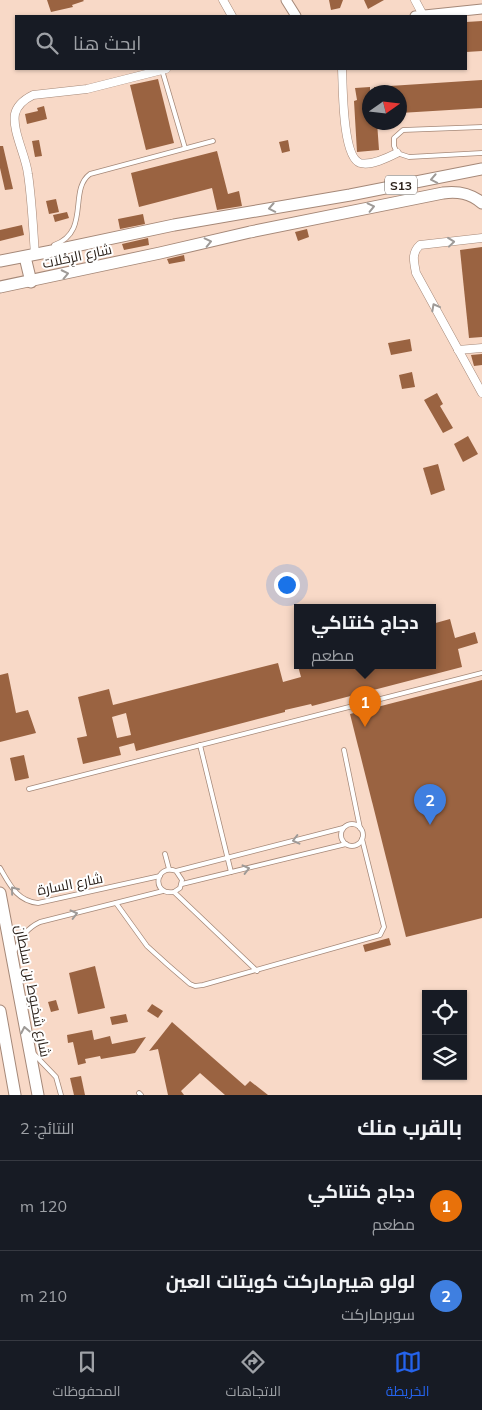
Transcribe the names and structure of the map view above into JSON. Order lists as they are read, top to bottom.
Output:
{
  "streets": {
    "main road": ["S13", "شارع الرِحْلاَت", "شارع شخبوط بن سلطان"],
    "lane": ["شارع السارة"]
  },
  "crossings": [
    ["شارع السارة", "شارع شخبوط بن سلطان"]
  ],
  "north": "right",
  "page": {
    "search": "ابحث هنا",
    "popup": ["دجاج كنتاكي", "مطعم"],
    "pins": ["1", "2"],
    "heading": ["بالقرب منك", "النتائج: 2"],
    "list": [
      {
        "mark": "1",
        "name": "دجاج كنتاكي",
        "note": "مطعم",
        "value": "120 m"
      },
      {
        "mark": "2",
        "name": "لولو هيبرماركت كويتات العين",
        "note": "سوبرماركت",
        "value": "210 m"
      }
    ],
    "nav": ["الخريطة", "الاتجاهات", "المحفوظات"]
  }
}
